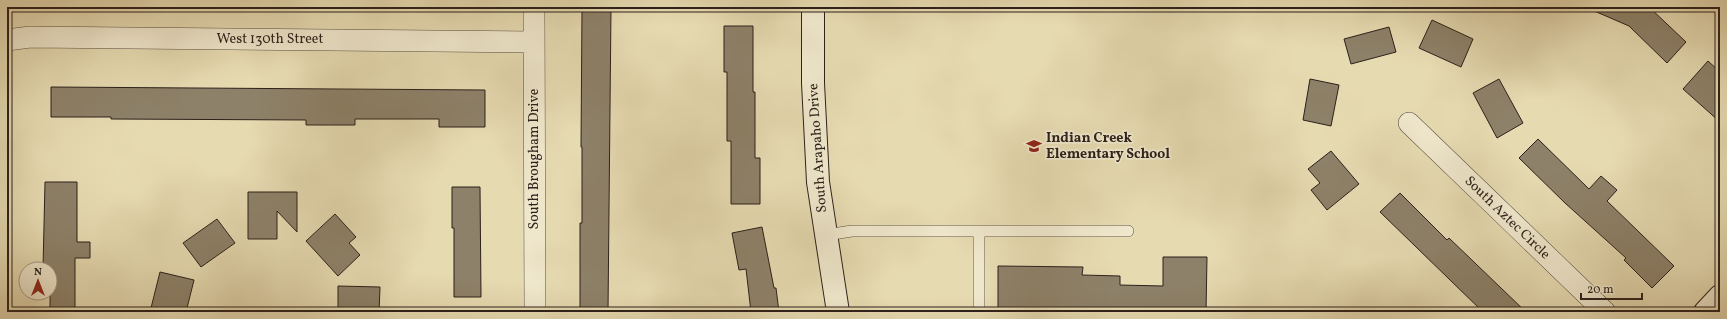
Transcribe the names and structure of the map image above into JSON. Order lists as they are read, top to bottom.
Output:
{
  "streets": {
    "street": [
      "West 130th Street",
      "South Arapaho Drive",
      "South Brougham Drive",
      "South Aztec Circle"
    ]
  },
  "crossings": [
    ["West 130th Street", "South Brougham Drive"]
  ],
  "places": {
    "school or university": ["Indian Creek Elementary School"]
  },
  "scale_bar": "20 m",
  "north": "top"
}
